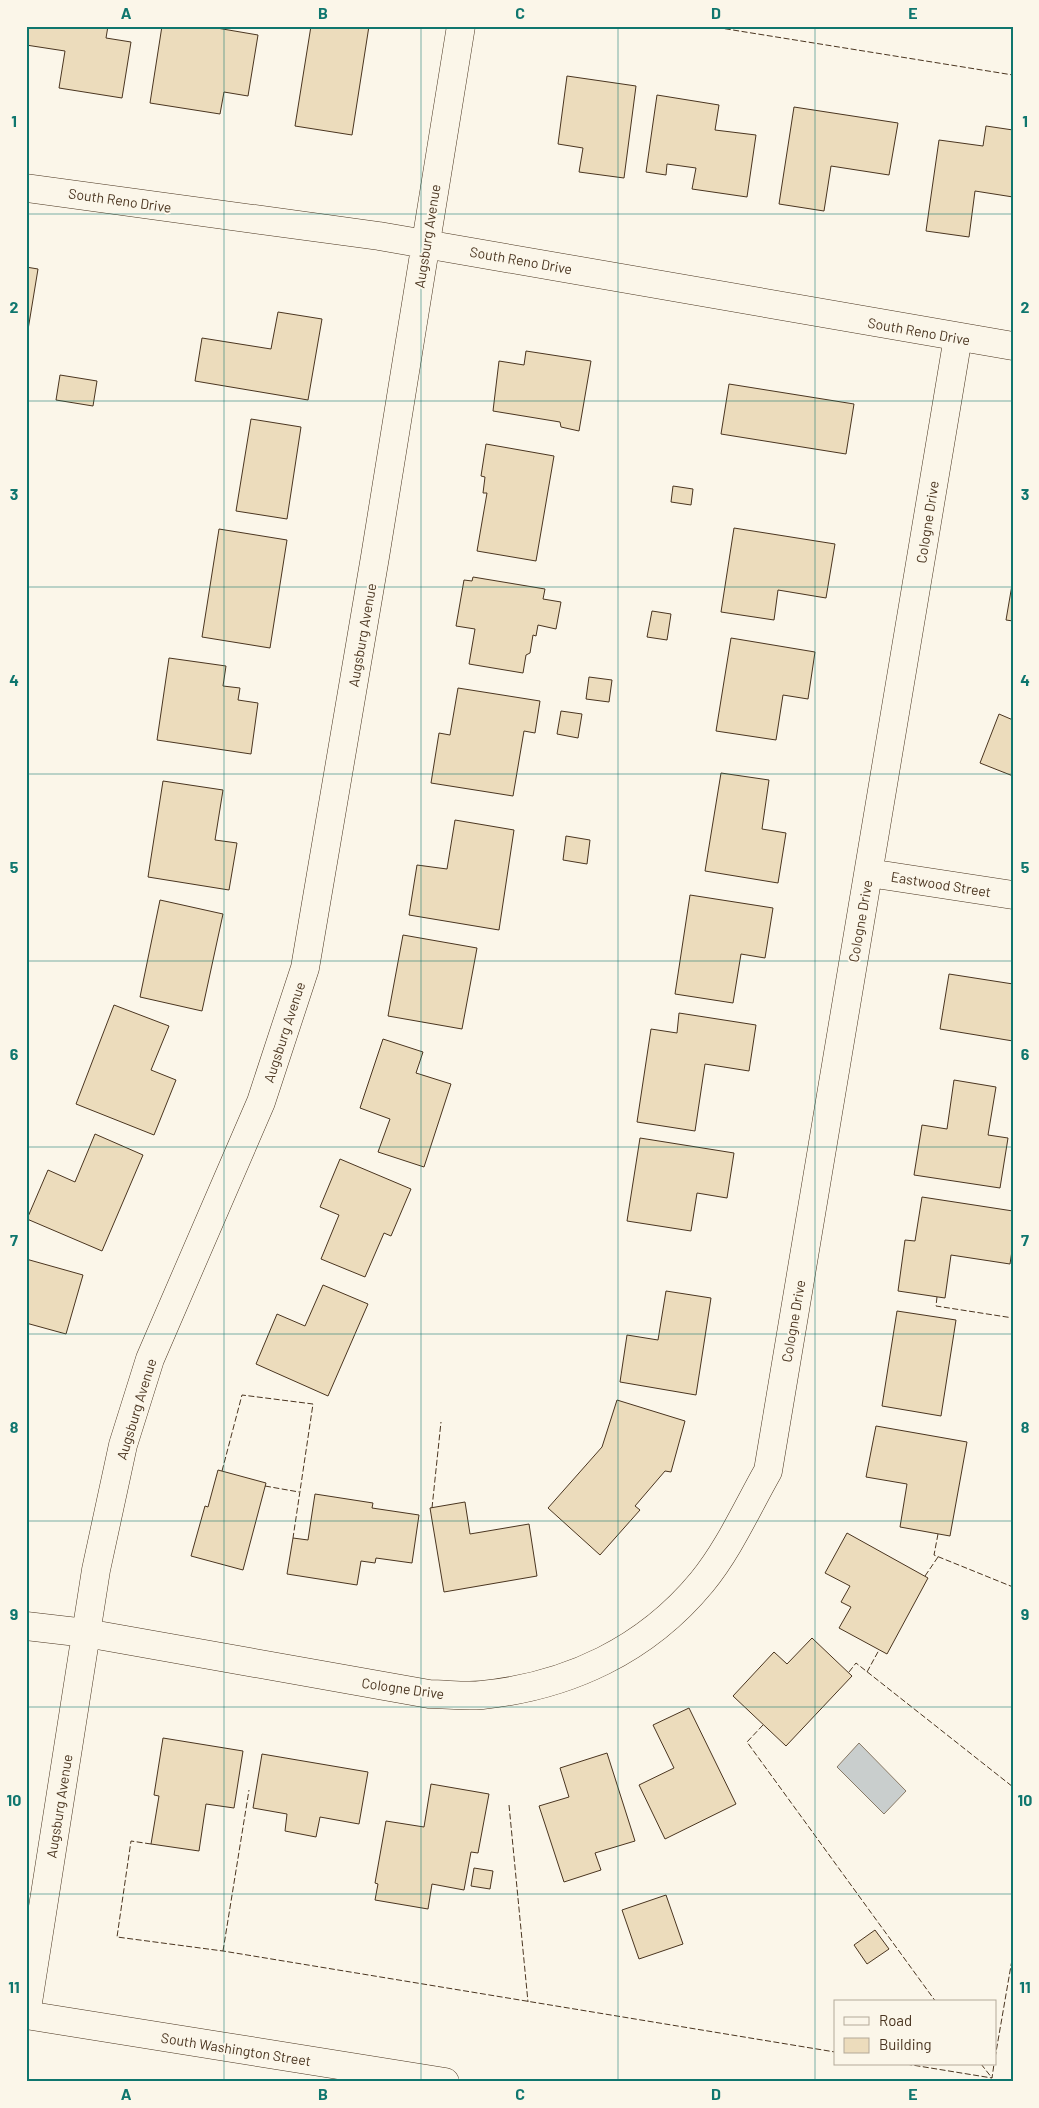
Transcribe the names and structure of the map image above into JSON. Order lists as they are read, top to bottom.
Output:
{
  "streets": {
    "street": [
      "South Reno Drive",
      "Augsburg Avenue",
      "Cologne Drive",
      "Eastwood Street",
      "South Washington Street"
    ]
  },
  "crossings": [
    ["South Reno Drive", "Augsburg Avenue"],
    ["South Reno Drive", "Cologne Drive"],
    ["Augsburg Avenue", "Cologne Drive"],
    ["Augsburg Avenue", "South Washington Street"],
    ["Cologne Drive", "Eastwood Street"]
  ],
  "legend": ["Road", "Building"],
  "grid": {
    "columns": [
      "A",
      "B",
      "C",
      "D",
      "E"
    ],
    "rows": [
      "1",
      "2",
      "3",
      "4",
      "5",
      "6",
      "7",
      "8",
      "9",
      "10",
      "11"
    ]
  }
}
